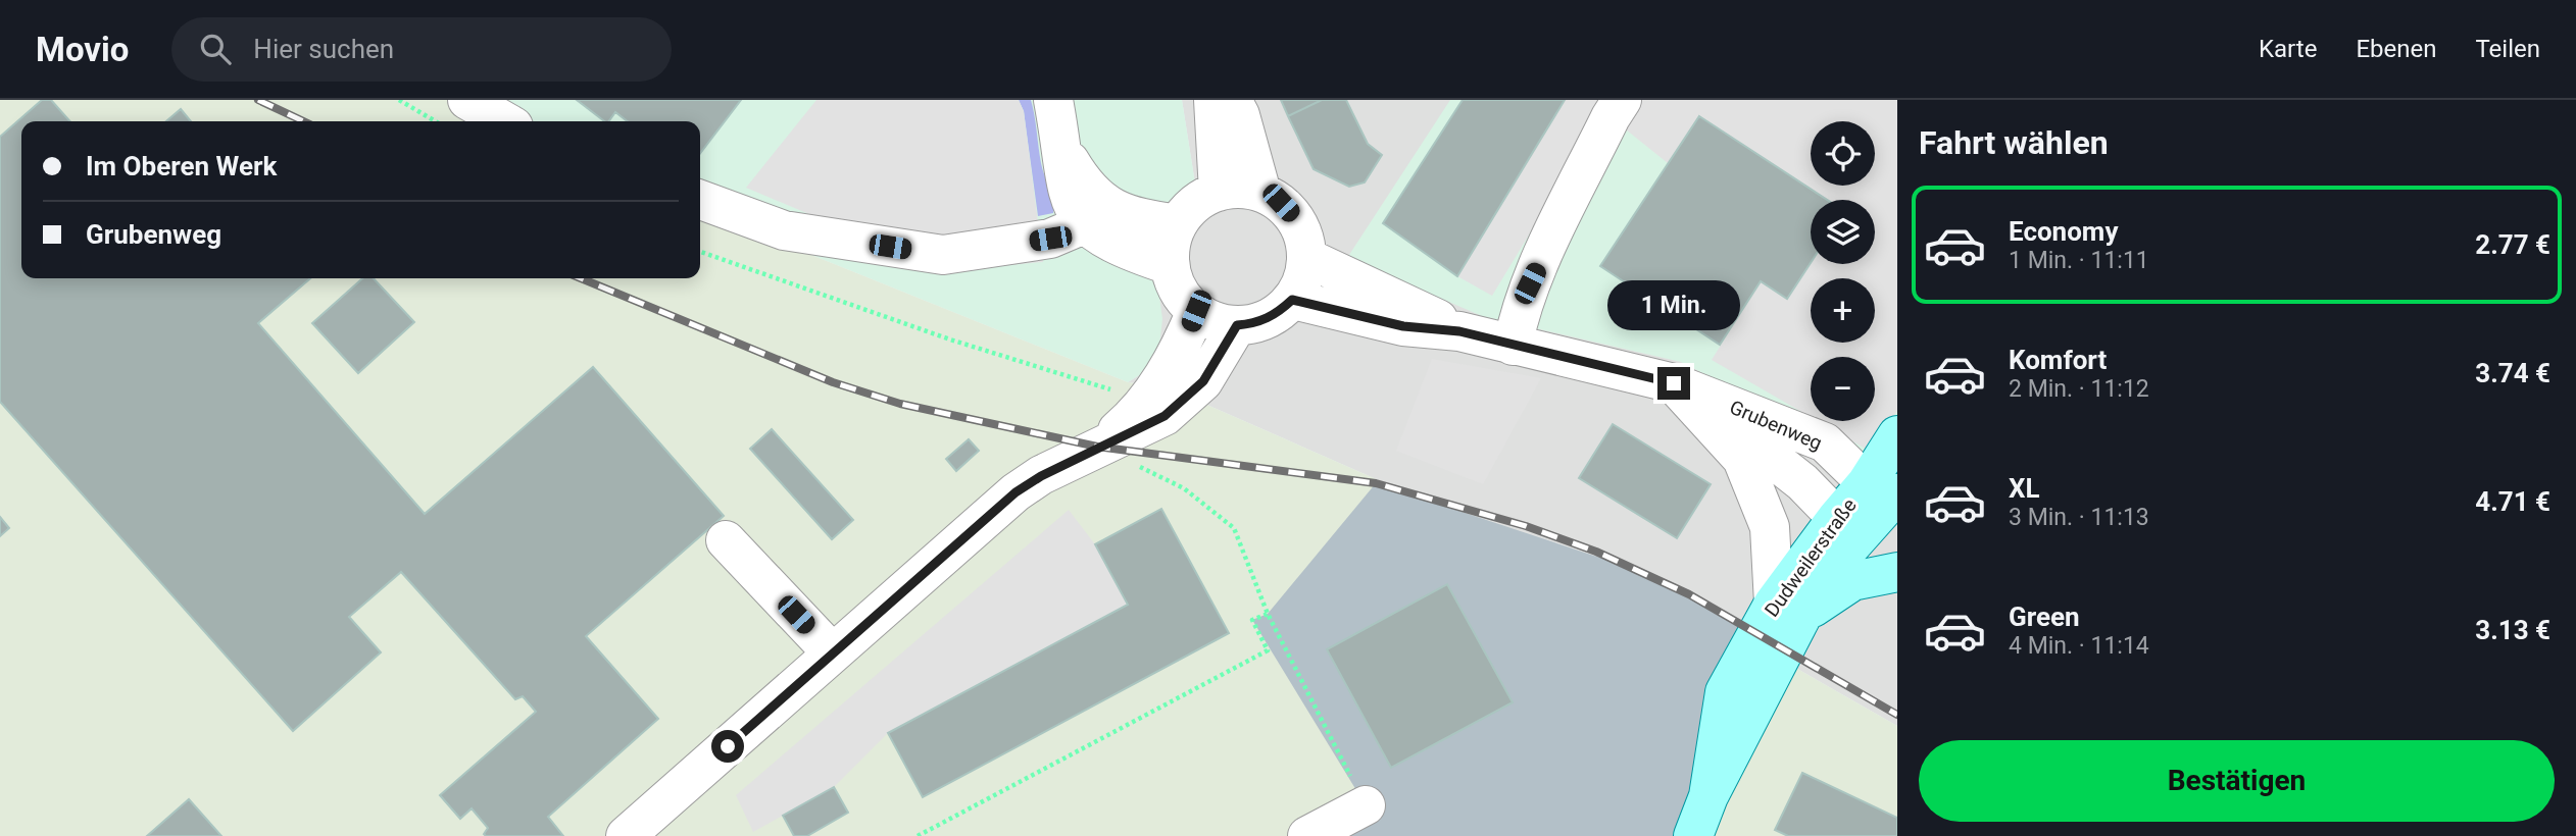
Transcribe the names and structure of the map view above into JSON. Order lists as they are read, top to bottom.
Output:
{
  "streets": {
    "main road": ["Dudweilerstraße"],
    "street": ["Grubenweg"]
  },
  "crossings": [
    ["Grubenweg", "Dudweilerstraße"]
  ],
  "page": {
    "header": "Movio",
    "search": "Hier suchen",
    "nav": ["Karte", "Ebenen", "Teilen"],
    "heading": "Fahrt wählen",
    "map_buttons": ["+", "−"],
    "banner": ["Im Oberen Werk", "Grubenweg"],
    "list": [
      {
        "name": "Economy",
        "note": "1 Min. · 11:11",
        "value": "2.77 €"
      },
      {
        "name": "Komfort",
        "note": "2 Min. · 11:12",
        "value": "3.74 €"
      },
      {
        "name": "XL",
        "note": "3 Min. · 11:13",
        "value": "4.71 €"
      },
      {
        "name": "Green",
        "note": "4 Min. · 11:14",
        "value": "3.13 €"
      }
    ],
    "bubble": "1 Min.",
    "buttons": "Bestätigen"
  }
}
